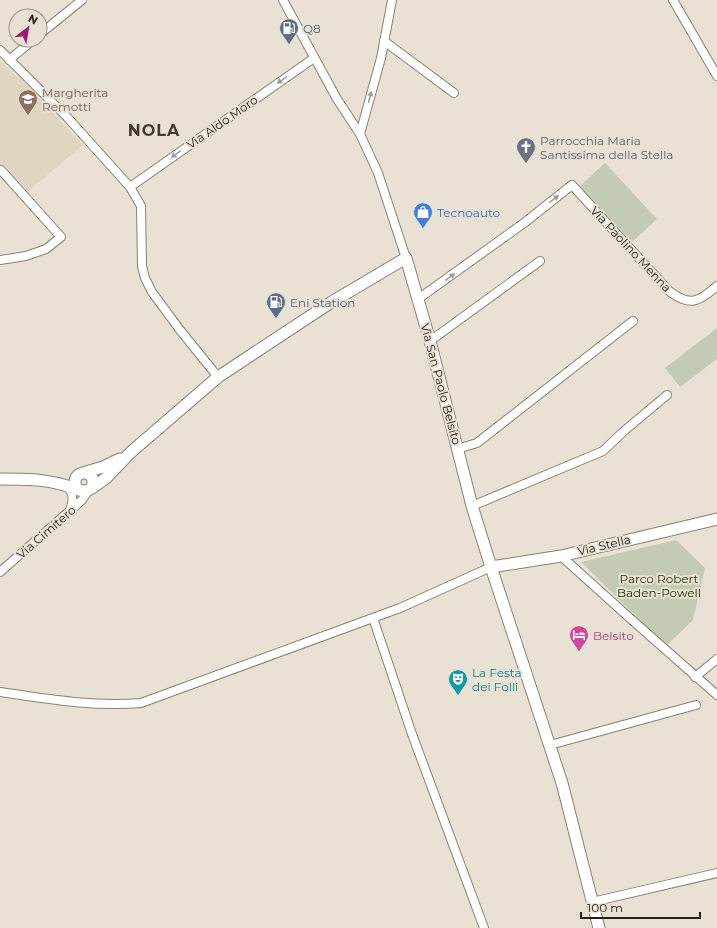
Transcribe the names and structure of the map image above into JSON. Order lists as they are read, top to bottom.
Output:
{
  "streets": {
    "main road": ["Via San Paolo Belsito", "Via Stella"],
    "street": ["Via Aldo Moro", "Via Paolino Menna", "Via Cimitero"]
  },
  "crossings": [
    ["Via Aldo Moro", "Via San Paolo Belsito"],
    ["Via Paolino Menna", "Via San Paolo Belsito"],
    ["Via San Paolo Belsito", "Via Stella"]
  ],
  "one_way": ["Via Aldo Moro"],
  "districts": ["NOLA"],
  "parks": ["Parco Robert Baden-Powell"],
  "places": {
    "fuel station": ["Q8", "Eni Station"],
    "school or university": ["Margherita Remotti"],
    "church": ["Parrocchia Maria Santissima della Stella"],
    "shop": ["Tecnoauto"],
    "hotel": ["Belsito"],
    "theatre": ["La Festa dei Folli"]
  },
  "scale_bar": "100 m",
  "north": "top right"
}
